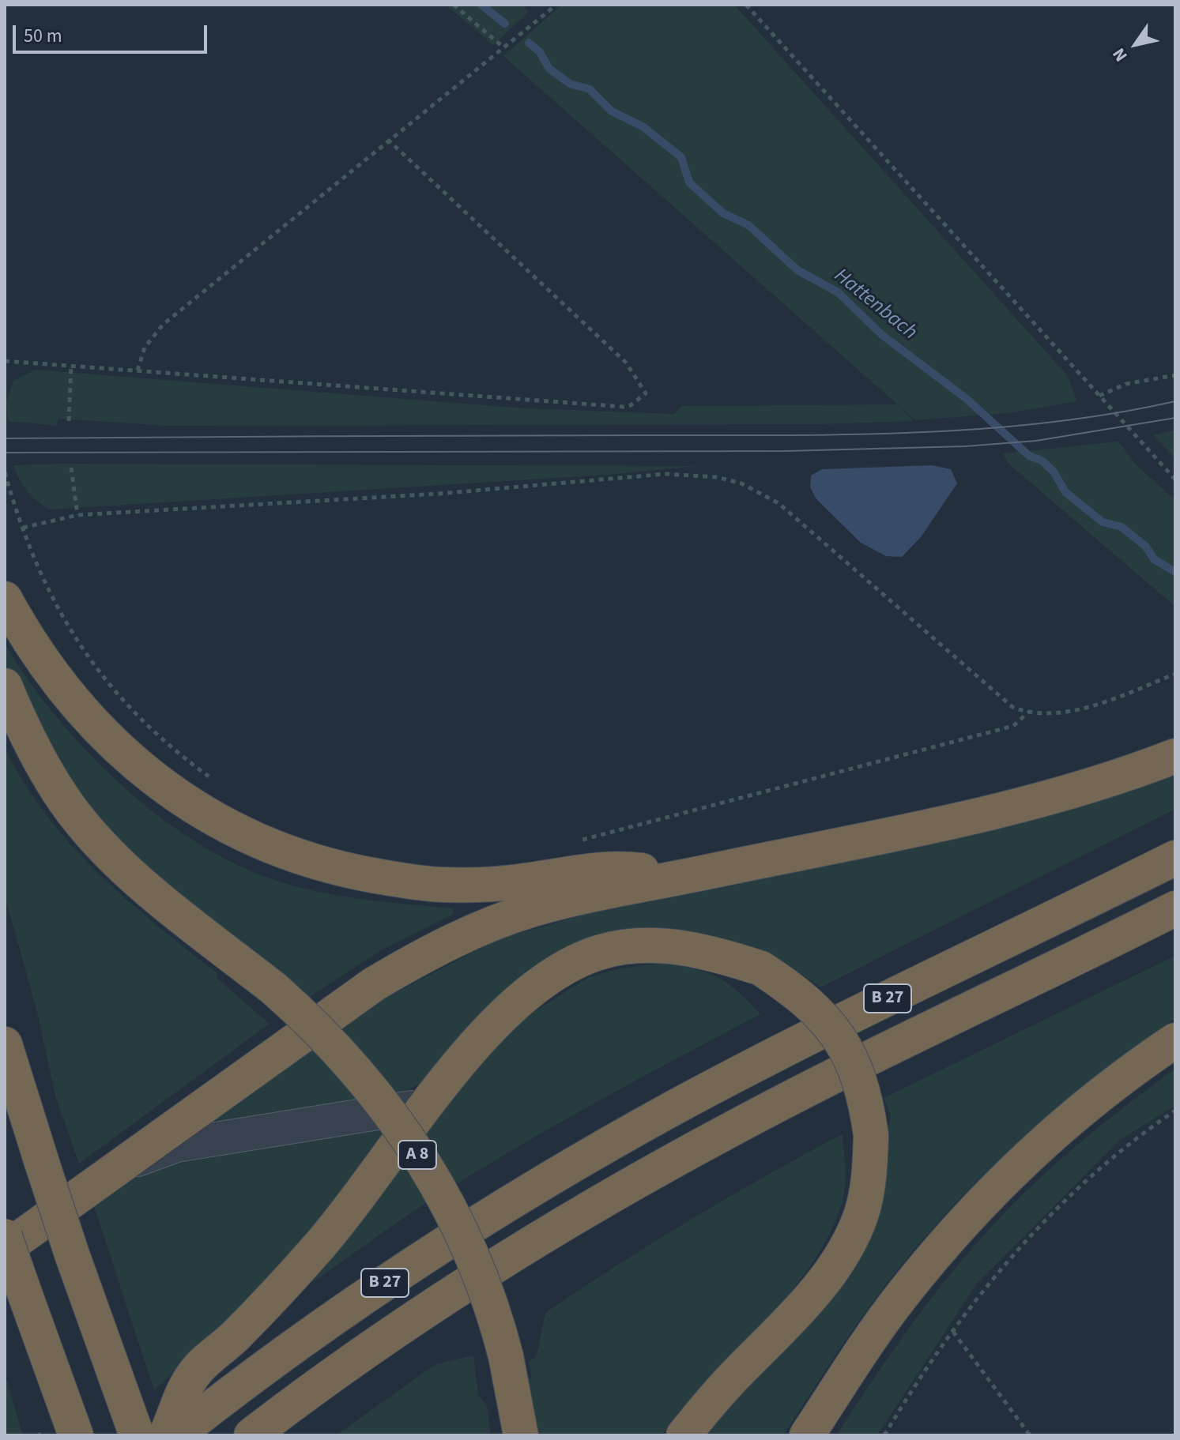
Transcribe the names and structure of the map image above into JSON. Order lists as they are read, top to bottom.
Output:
{
  "streets": {
    "highway": ["B 27", "A 8"]
  },
  "water": ["Hattenbach"],
  "scale_bar": "50 m",
  "north": "bottom left"
}
